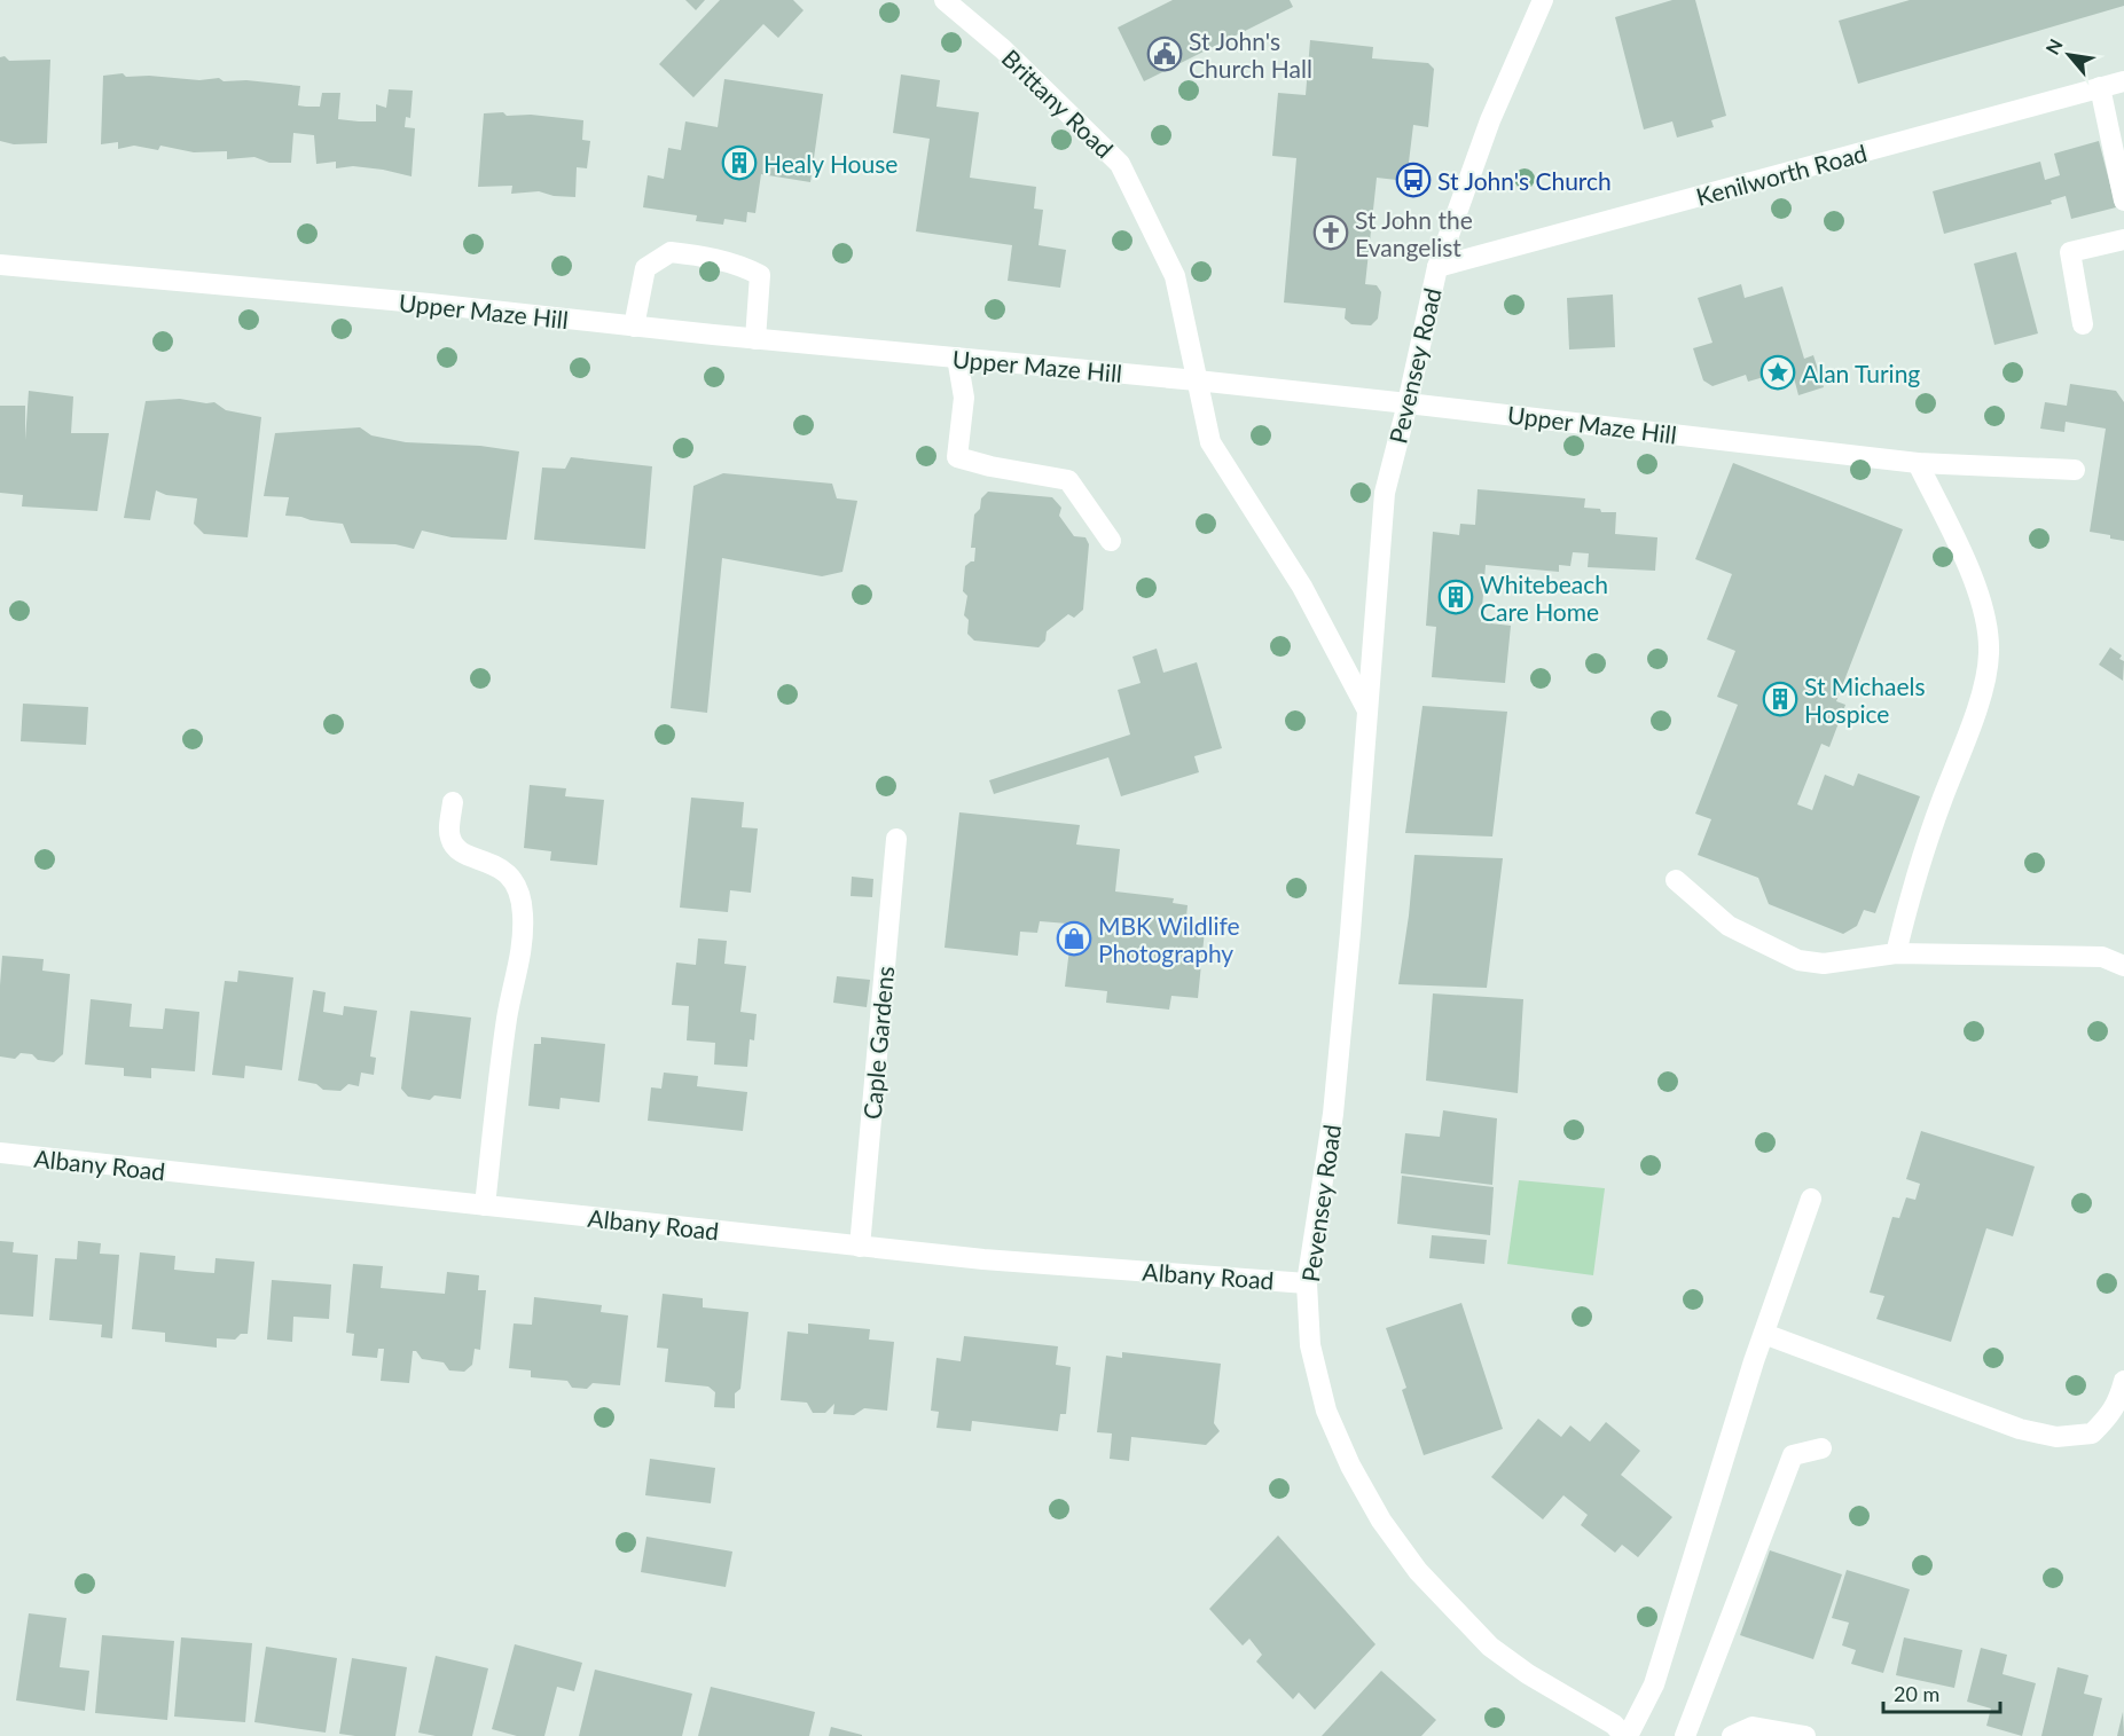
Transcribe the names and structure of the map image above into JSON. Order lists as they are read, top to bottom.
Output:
{
  "streets": {
    "street": [
      "Brittany Road",
      "Kenilworth Road",
      "Upper Maze Hill",
      "Pevensey Road",
      "Caple Gardens",
      "Albany Road"
    ]
  },
  "crossings": [
    ["Brittany Road", "Upper Maze Hill"],
    ["Kenilworth Road", "Pevensey Road"],
    ["Upper Maze Hill", "Pevensey Road"],
    ["Pevensey Road", "Albany Road"],
    ["Caple Gardens", "Albany Road"]
  ],
  "places": {
    "public building": ["St John's Church Hall"],
    "building": ["Healy House", "Whitebeach Care Home", "St Michaels Hospice"],
    "bus stop": ["St John's Church"],
    "church": ["St John the Evangelist"],
    "place": ["Alan Turing"],
    "shop": ["MBK Wildlife Photography"]
  },
  "scale_bar": "20 m",
  "north": "top left"
}
